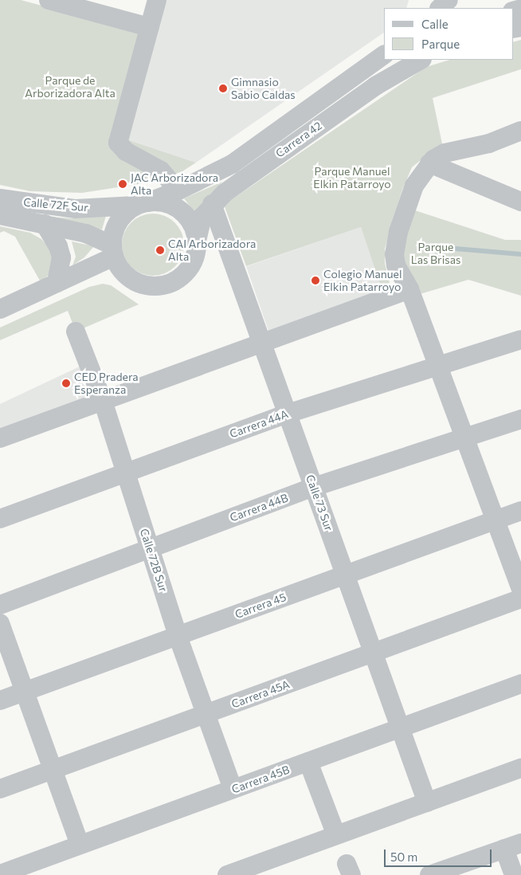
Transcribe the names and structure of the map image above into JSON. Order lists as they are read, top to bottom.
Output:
{
  "streets": {
    "street": [
      "Carrera 42",
      "Calle 72F Sur",
      "Carrera 44A",
      "Calle 73 Sur",
      "Carrera 44B",
      "Calle 72B Sur",
      "Carrera 45",
      "Carrera 45A",
      "Carrera 45B"
    ]
  },
  "crossings": [
    ["Carrera 42", "Calle 72F Sur"],
    ["Carrera 42", "Calle 73 Sur"],
    ["Carrera 44A", "Calle 73 Sur"],
    ["Carrera 44A", "Calle 72B Sur"],
    ["Calle 73 Sur", "Carrera 44B"],
    ["Calle 73 Sur", "Carrera 45"],
    ["Calle 73 Sur", "Carrera 45A"],
    ["Calle 73 Sur", "Carrera 45B"],
    ["Carrera 44B", "Calle 72B Sur"],
    ["Calle 72B Sur", "Carrera 45"],
    ["Calle 72B Sur", "Carrera 45A"],
    ["Calle 72B Sur", "Carrera 45B"]
  ],
  "parks": ["Parque de Arborizadora Alta", "Parque Manuel Elkin Patarroyo", "Parque Las Brisas"],
  "places": [
    "Gimnasio Sabio Caldas",
    "JAC Arborizadora Alta",
    "CAI Arborizadora Alta",
    "Colegio Manuel Elkin Patarroyo",
    "CED Pradera Esperanza"
  ],
  "legend": ["Calle", "Parque"],
  "scale_bar": "50 m"
}
